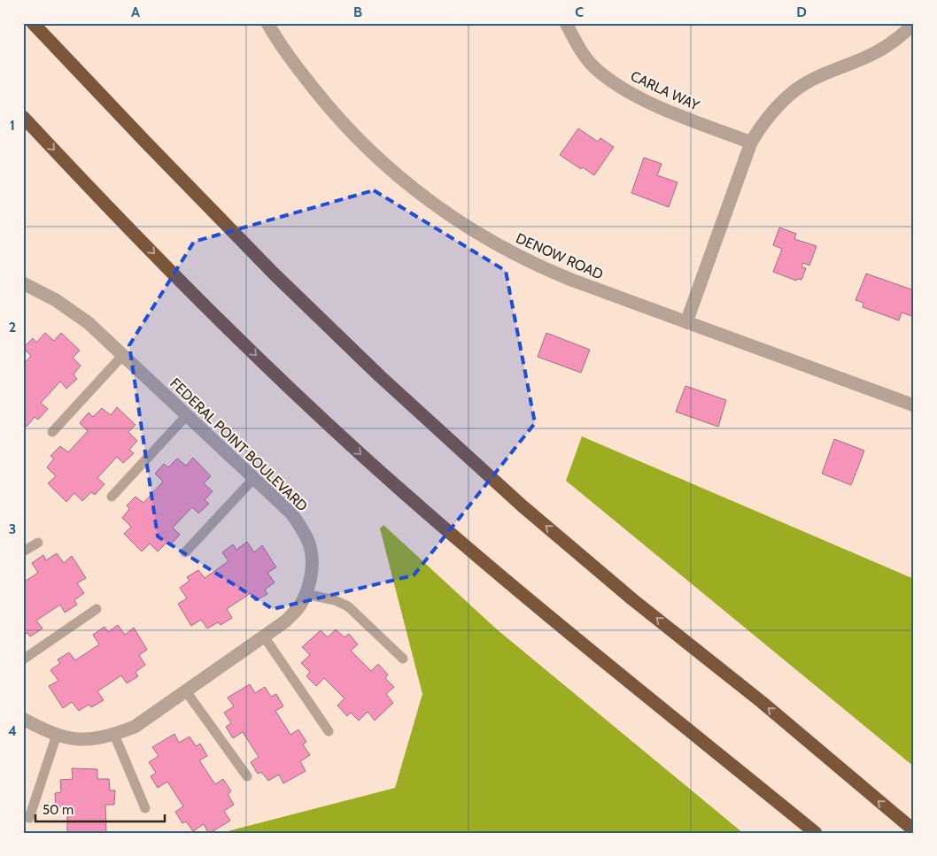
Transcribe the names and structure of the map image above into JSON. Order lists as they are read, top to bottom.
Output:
{
  "streets": {
    "street": ["CARLA WAY", "DENOW ROAD", "FEDERAL POINT BOULEVARD"]
  },
  "scale_bar": "50 m",
  "grid": {
    "columns": [
      "A",
      "B",
      "C",
      "D"
    ],
    "rows": [
      "1",
      "2",
      "3",
      "4"
    ]
  }
}
